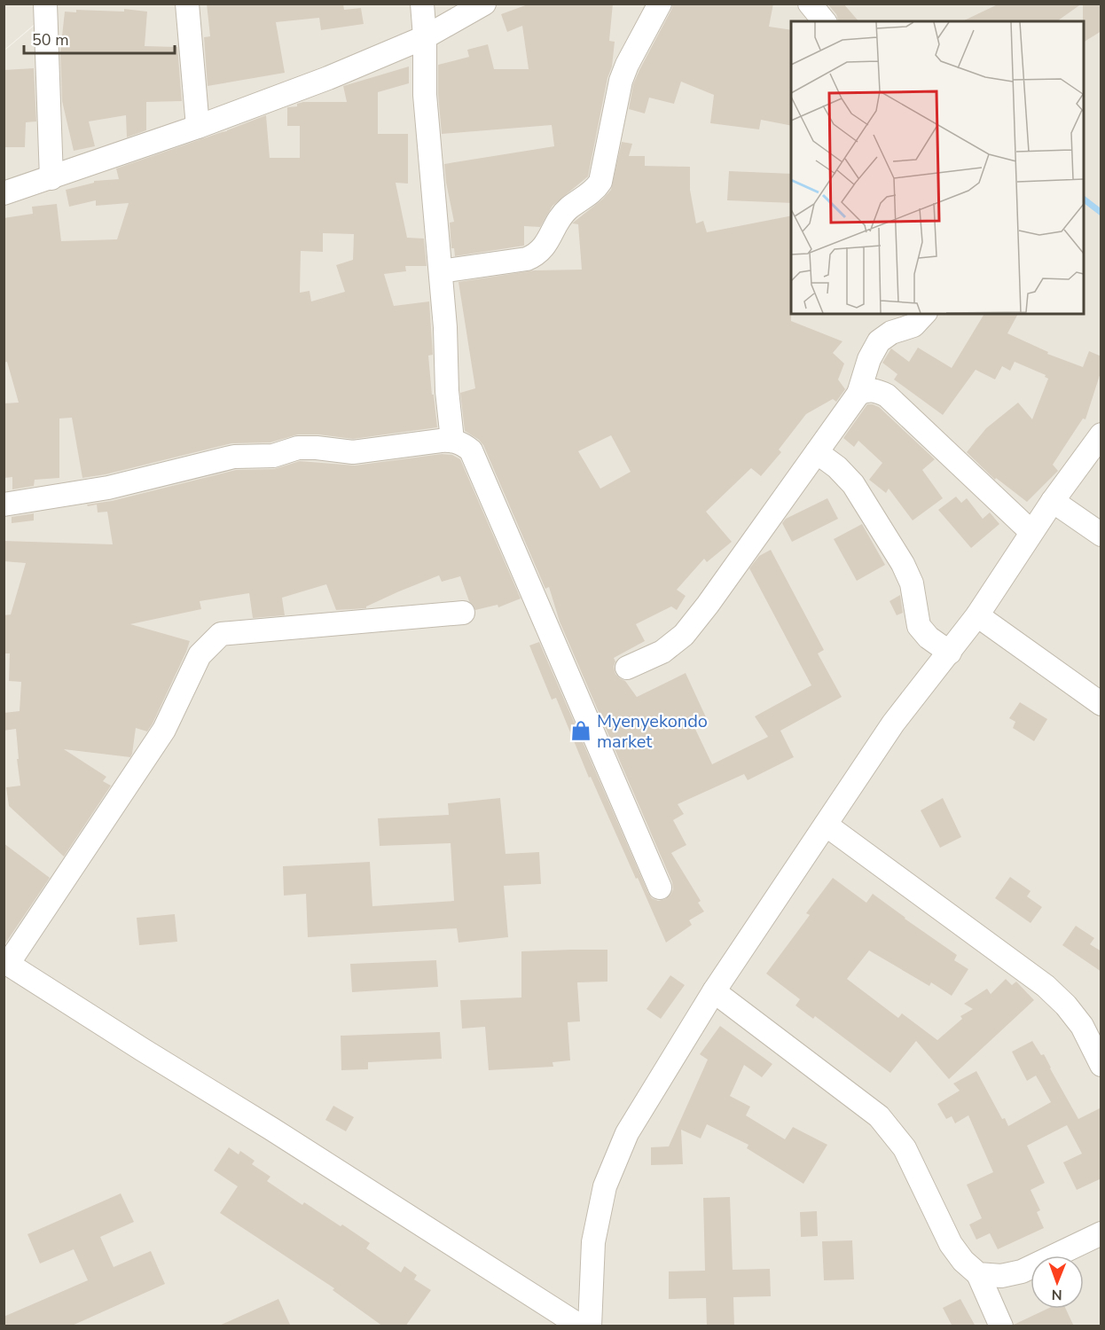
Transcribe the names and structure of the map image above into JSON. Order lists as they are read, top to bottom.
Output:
{
  "places": {
    "shop": ["Myenyekondo market"]
  },
  "scale_bar": "50 m",
  "north": "bottom"
}
